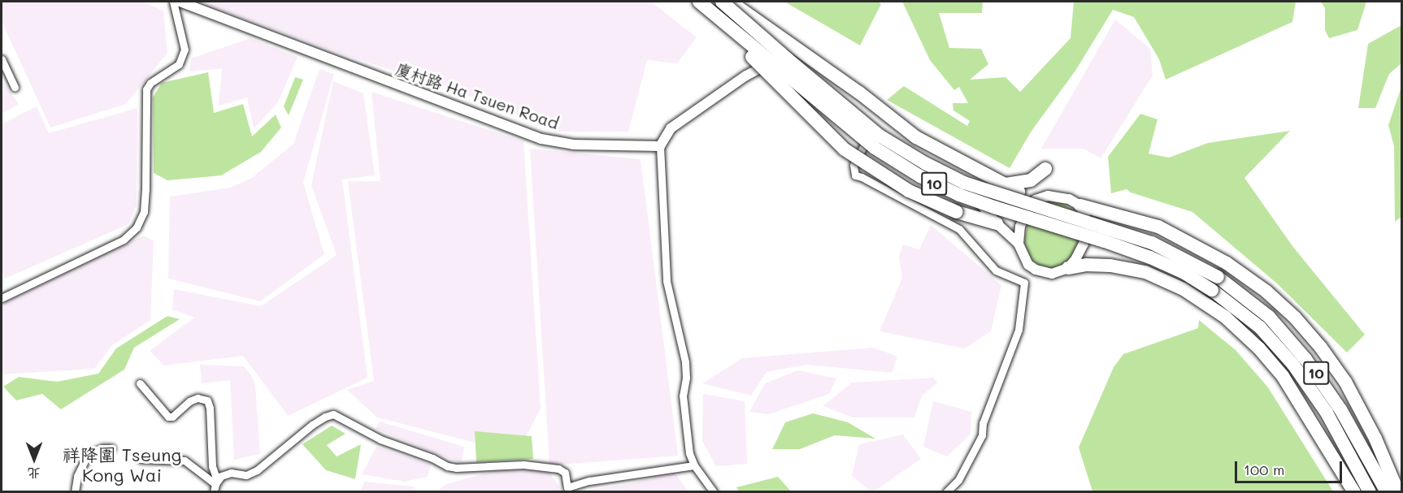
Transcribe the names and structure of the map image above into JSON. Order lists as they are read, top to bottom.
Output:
{
  "streets": {
    "highway": ["10"],
    "street": ["廈村路 Ha Tsuen Road"]
  },
  "districts": ["祥降圍 Tseung Kong Wai"],
  "scale_bar": "100 m",
  "north": "bottom"
}
